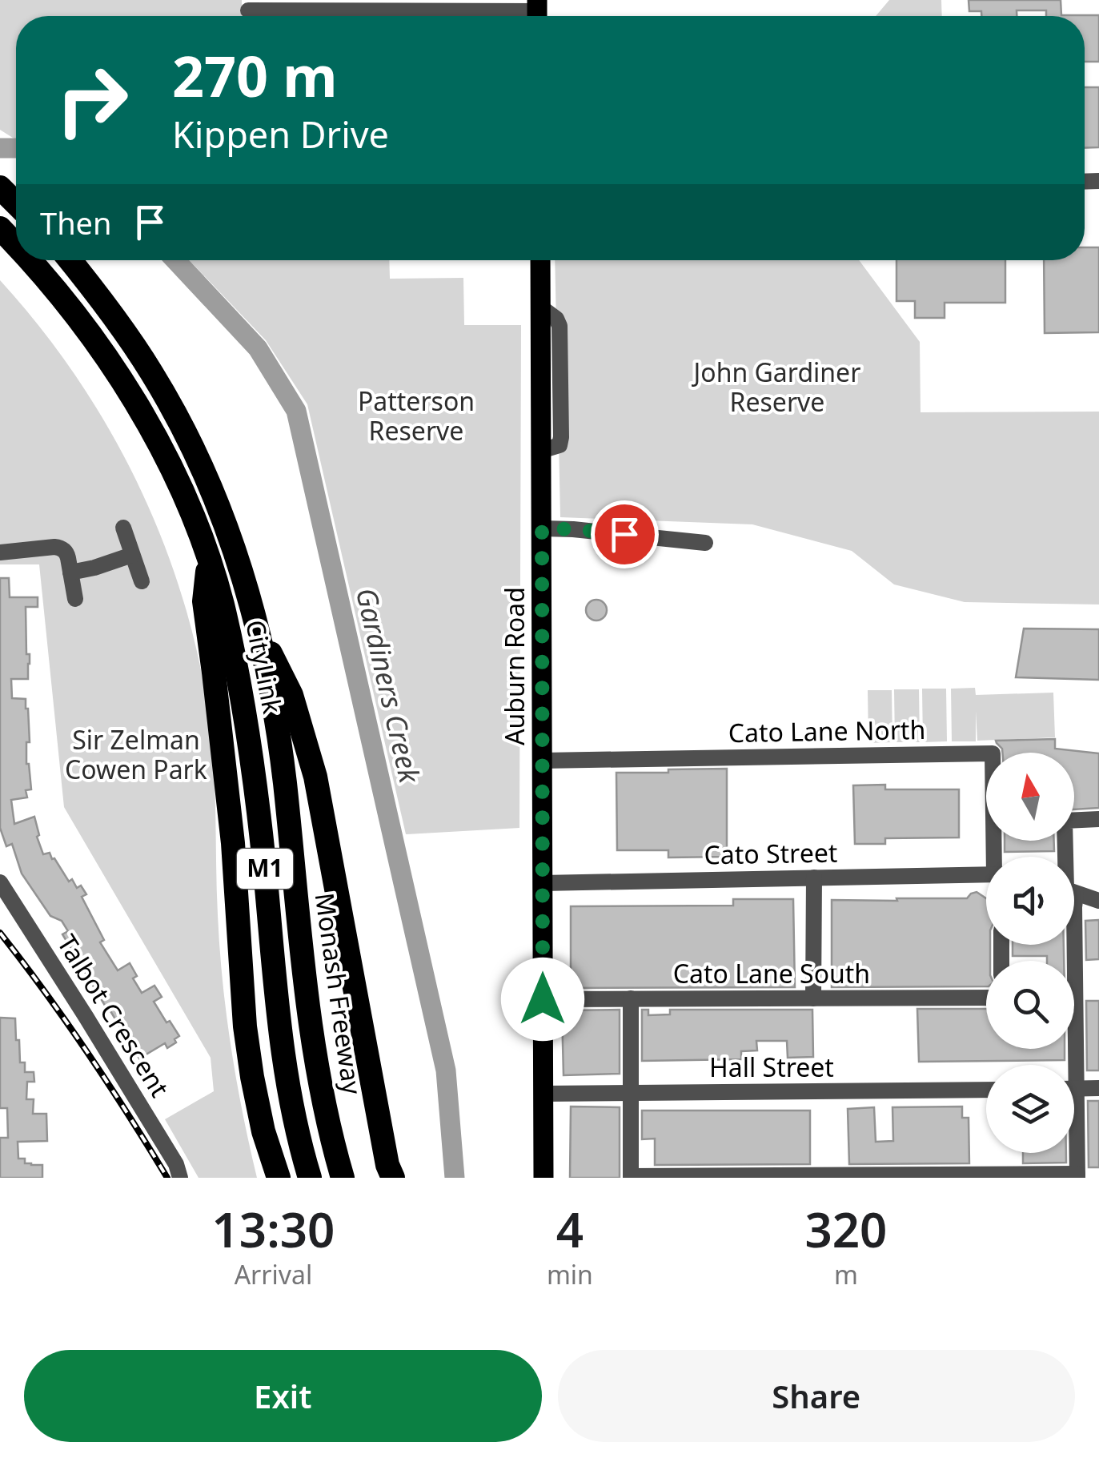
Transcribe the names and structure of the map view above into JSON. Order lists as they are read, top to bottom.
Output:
{
  "streets": {
    "highway": ["CityLink", "M1", "Monash Freeway"],
    "main road": ["Auburn Road"],
    "street": [
      "Cato Lane North",
      "Cato Street",
      "Cato Lane South",
      "Talbot Crescent",
      "Hall Street"
    ]
  },
  "crossings": [
    ["Auburn Road", "Cato Lane North"],
    ["Auburn Road", "Cato Street"],
    ["Auburn Road", "Cato Lane South"],
    ["Auburn Road", "Hall Street"],
    ["CityLink", "Monash Freeway"]
  ],
  "water": ["Gardiners Creek"],
  "parks": ["John Gardiner Reserve", "Patterson Reserve", "Sir Zelman Cowen Park"],
  "north": "top",
  "page": {
    "turn": ["270 m", "Kippen Drive"],
    "then": "Then",
    "eta": [
      "13:30",
      "Arrival",
      "4",
      "min",
      "320",
      "m"
    ],
    "buttons": ["Exit", "Share"]
  }
}
